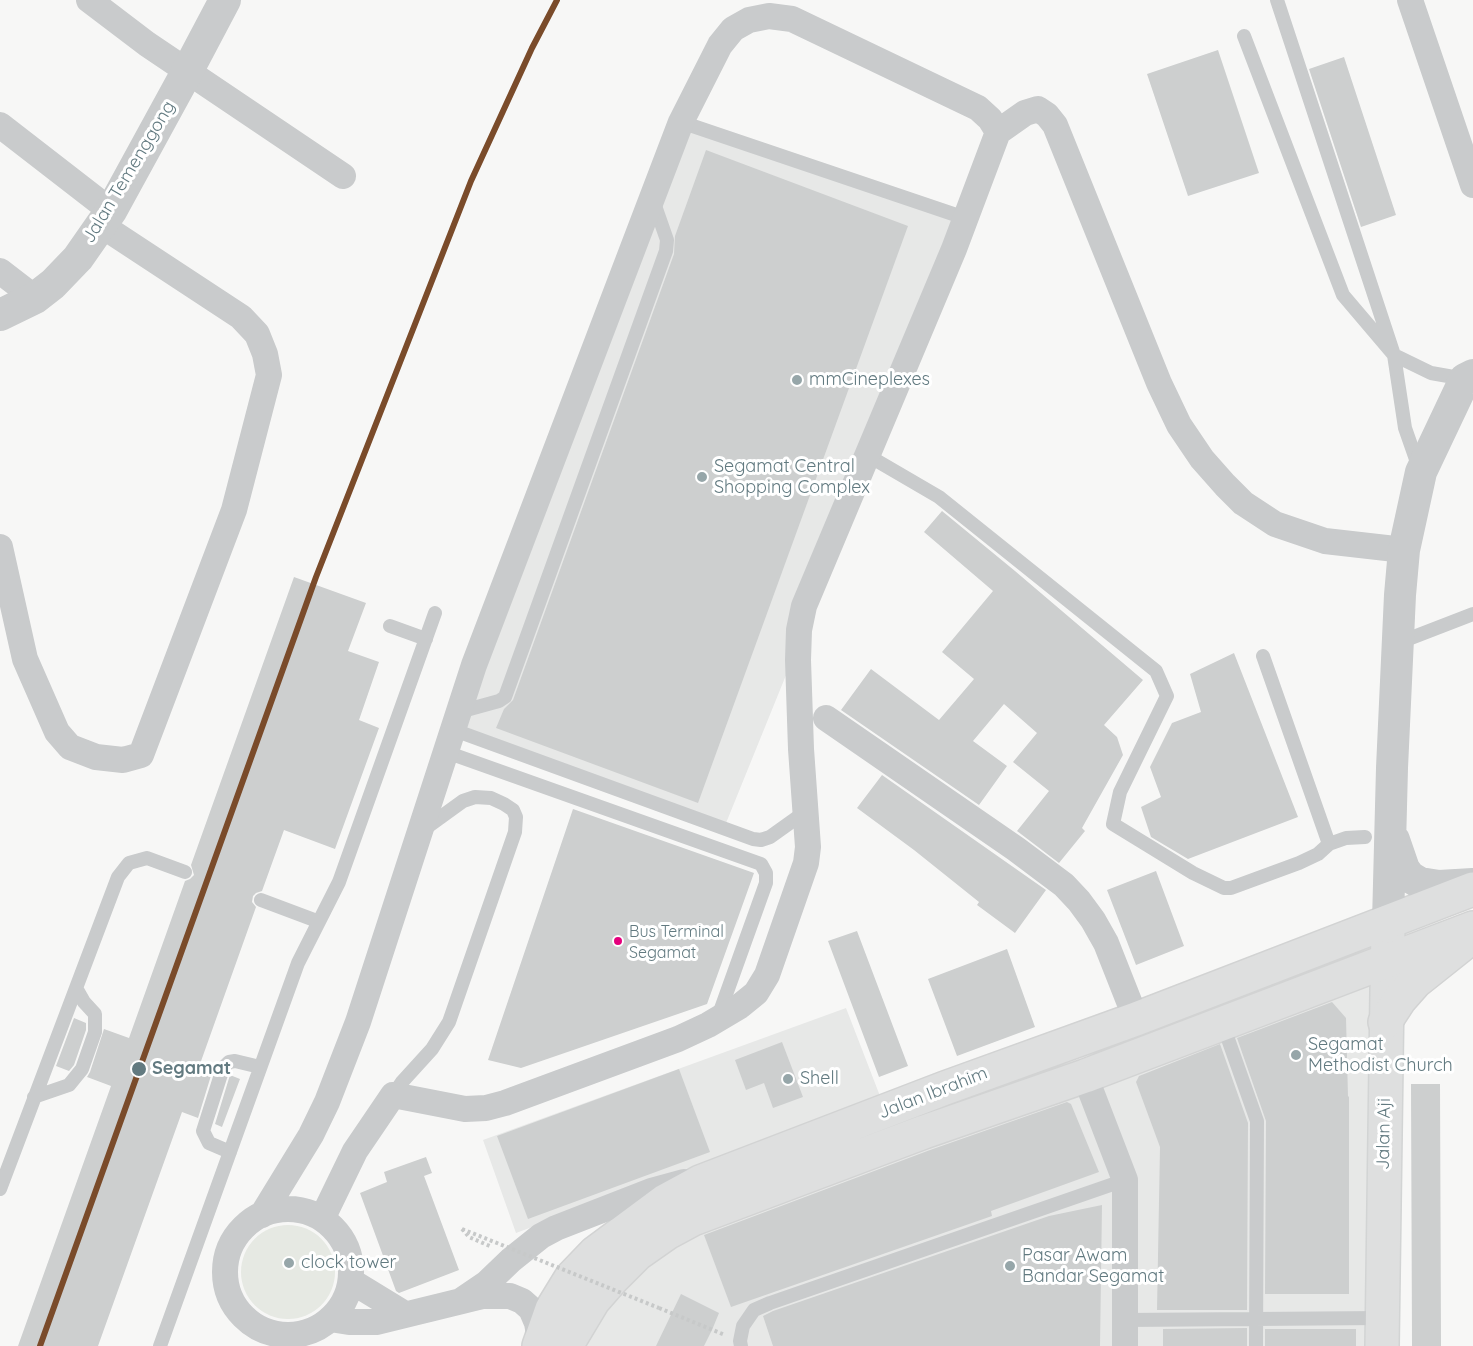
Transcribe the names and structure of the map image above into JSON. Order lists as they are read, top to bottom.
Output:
{
  "streets": {
    "main road": ["Jalan Ibrahim", "Jalan Aji"],
    "street": ["Jalan Temenggong"]
  },
  "crossings": [
    ["Jalan Ibrahim", "Jalan Aji"]
  ],
  "places": [
    "mmCineplexes",
    "Segamat Central Shopping Complex",
    "Bus Terminal Segamat",
    "Segamat Methodist Church",
    "Segamat",
    "Shell",
    "clock tower",
    "Pasar Awam Bandar Segamat"
  ]
}
